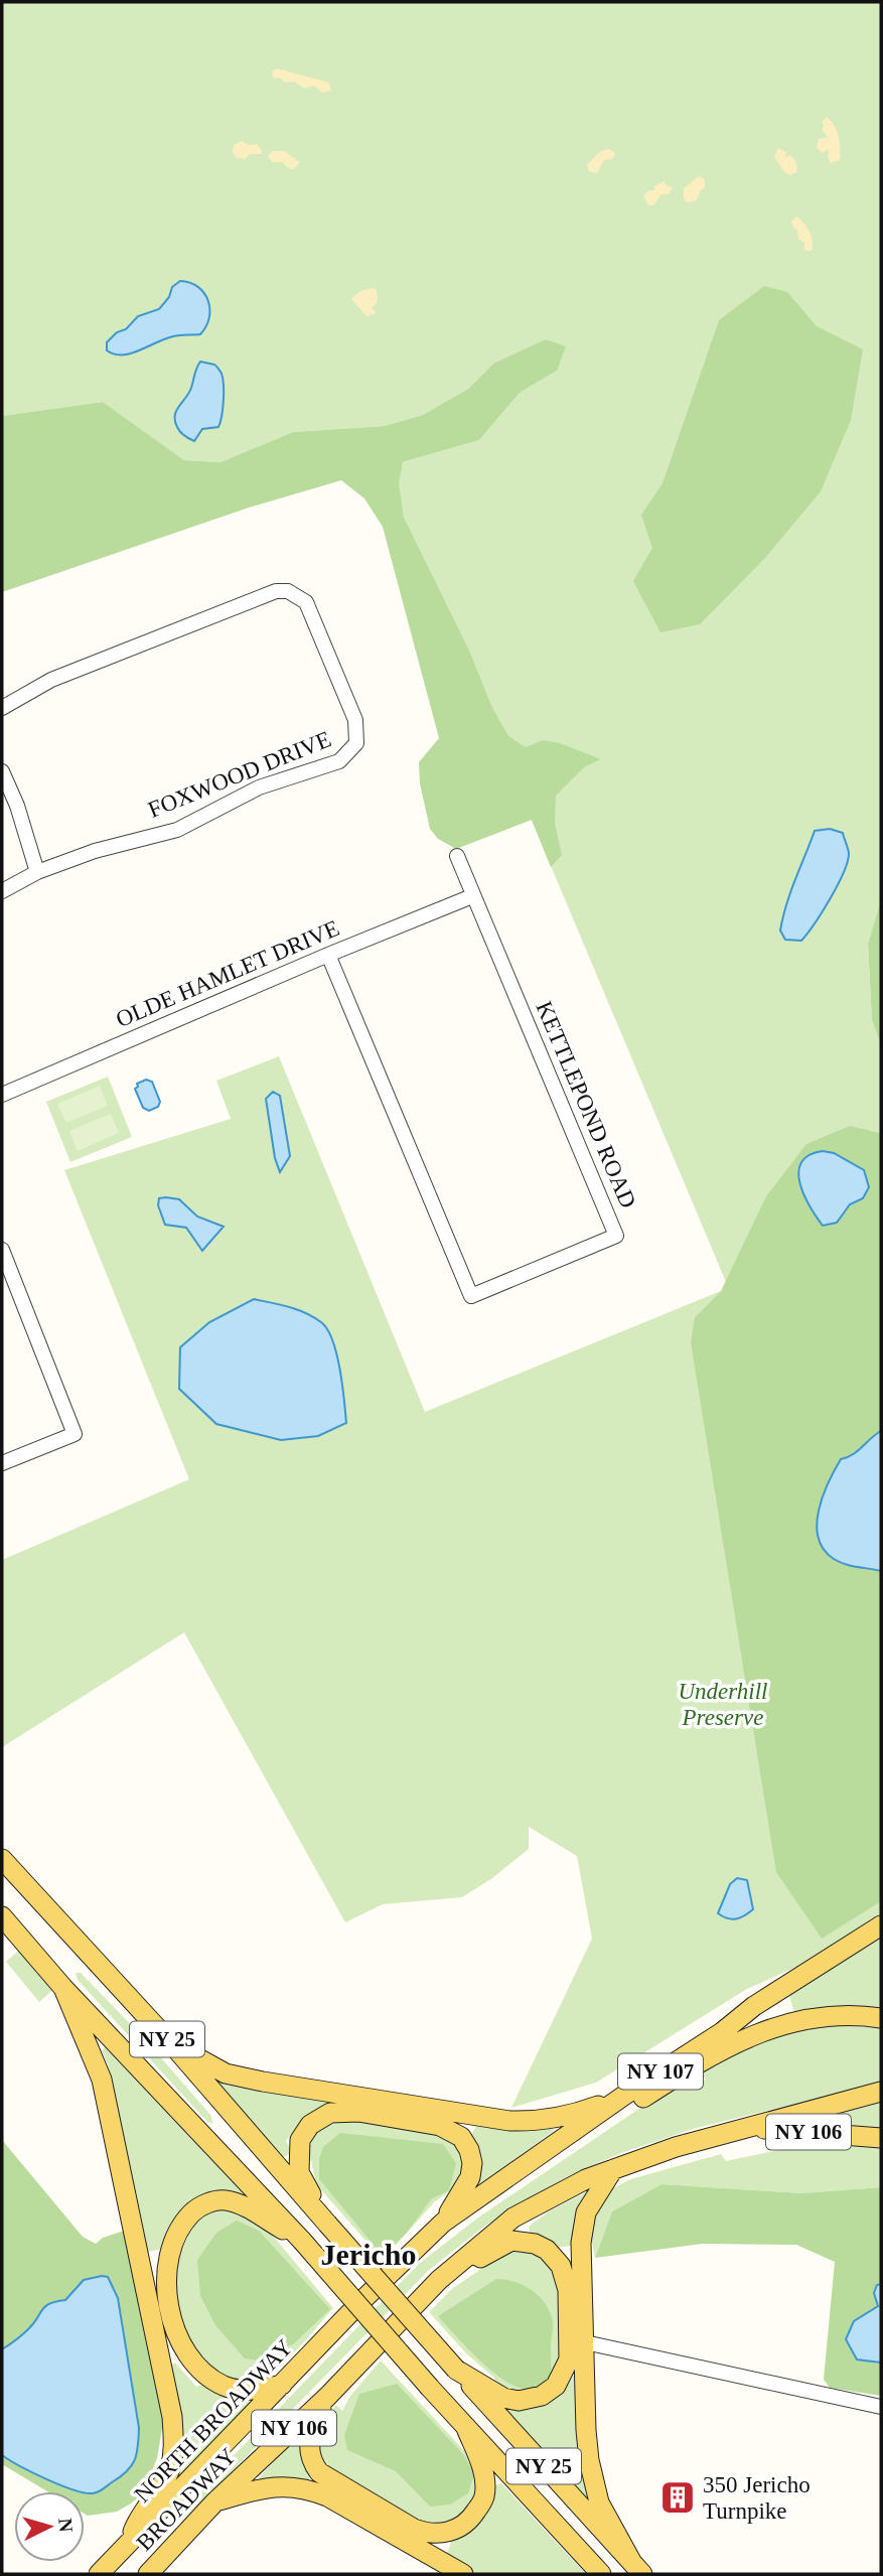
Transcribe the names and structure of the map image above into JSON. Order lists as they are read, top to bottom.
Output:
{
  "streets": {
    "main road": [
      "NY 25",
      "NY 107",
      "NY 106",
      "NORTH BROADWAY",
      "BROADWAY"
    ],
    "street": ["FOXWOOD DRIVE", "OLDE HAMLET DRIVE", "KETTLEPOND ROAD"]
  },
  "crossings": [
    ["OLDE HAMLET DRIVE", "KETTLEPOND ROAD"],
    ["NY 107", "NY 106"],
    ["NY 107", "NORTH BROADWAY"],
    ["NY 106", "NORTH BROADWAY"],
    ["NY 106", "BROADWAY"]
  ],
  "districts": ["Jericho"],
  "parks": ["Underhill Preserve"],
  "places": {
    "building": ["350 Jericho Turnpike"]
  },
  "north": "right"
}
